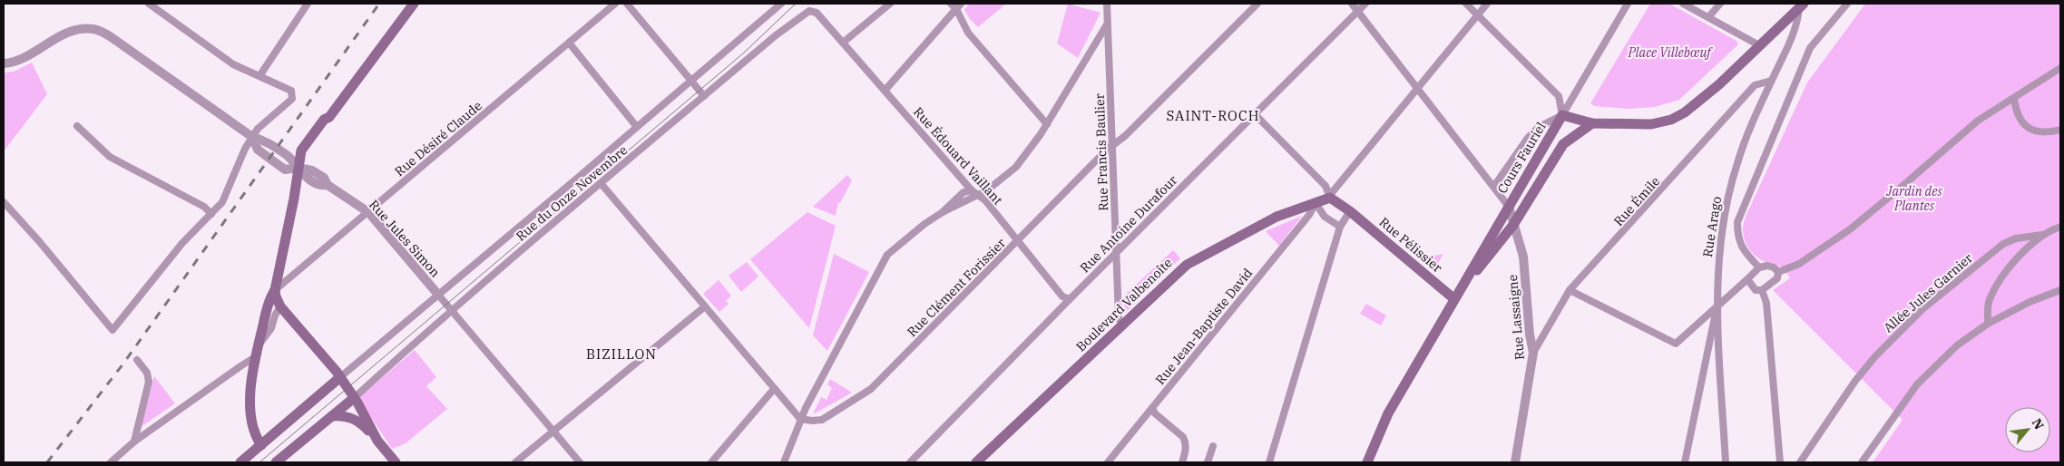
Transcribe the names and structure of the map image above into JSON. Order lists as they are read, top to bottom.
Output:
{
  "streets": {
    "main road": ["Cours Fauriel", "Rue Pélissier", "Boulevard Valbenoîte"],
    "street": [
      "Rue Désiré Claude",
      "Rue Francis Baulier",
      "Rue Édouard Vaillant",
      "Rue du Onze Novembre",
      "Rue Émile",
      "Rue Antoine Durafour",
      "Rue Arago",
      "Rue Jules Simon",
      "Rue Clément Forissier",
      "Allée Jules Garnier",
      "Rue Lassaigne",
      "Rue Jean-Baptiste David"
    ]
  },
  "crossings": [
    ["Rue Désiré Claude", "Rue Jules Simon"],
    ["Rue Francis Baulier", "Rue Antoine Durafour"],
    ["Rue Francis Baulier", "Rue Clément Forissier"],
    ["Rue Francis Baulier", "Boulevard Valbenoîte"],
    ["Rue Édouard Vaillant", "Rue du Onze Novembre"],
    ["Rue Édouard Vaillant", "Rue Antoine Durafour"],
    ["Rue Édouard Vaillant", "Rue Clément Forissier"],
    ["Cours Fauriel", "Rue Pélissier"],
    ["Cours Fauriel", "Rue Lassaigne"],
    ["Rue du Onze Novembre", "Rue Jules Simon"],
    ["Rue Émile", "Rue Arago"],
    ["Rue Émile", "Rue Lassaigne"],
    ["Rue Pélissier", "Boulevard Valbenoîte"],
    ["Boulevard Valbenoîte", "Rue Jean-Baptiste David"]
  ],
  "districts": ["SAINT-ROCH", "BIZILLON"],
  "parks": ["Place Villebœuf", "Jardin des Plantes"],
  "north": "top right"
}
